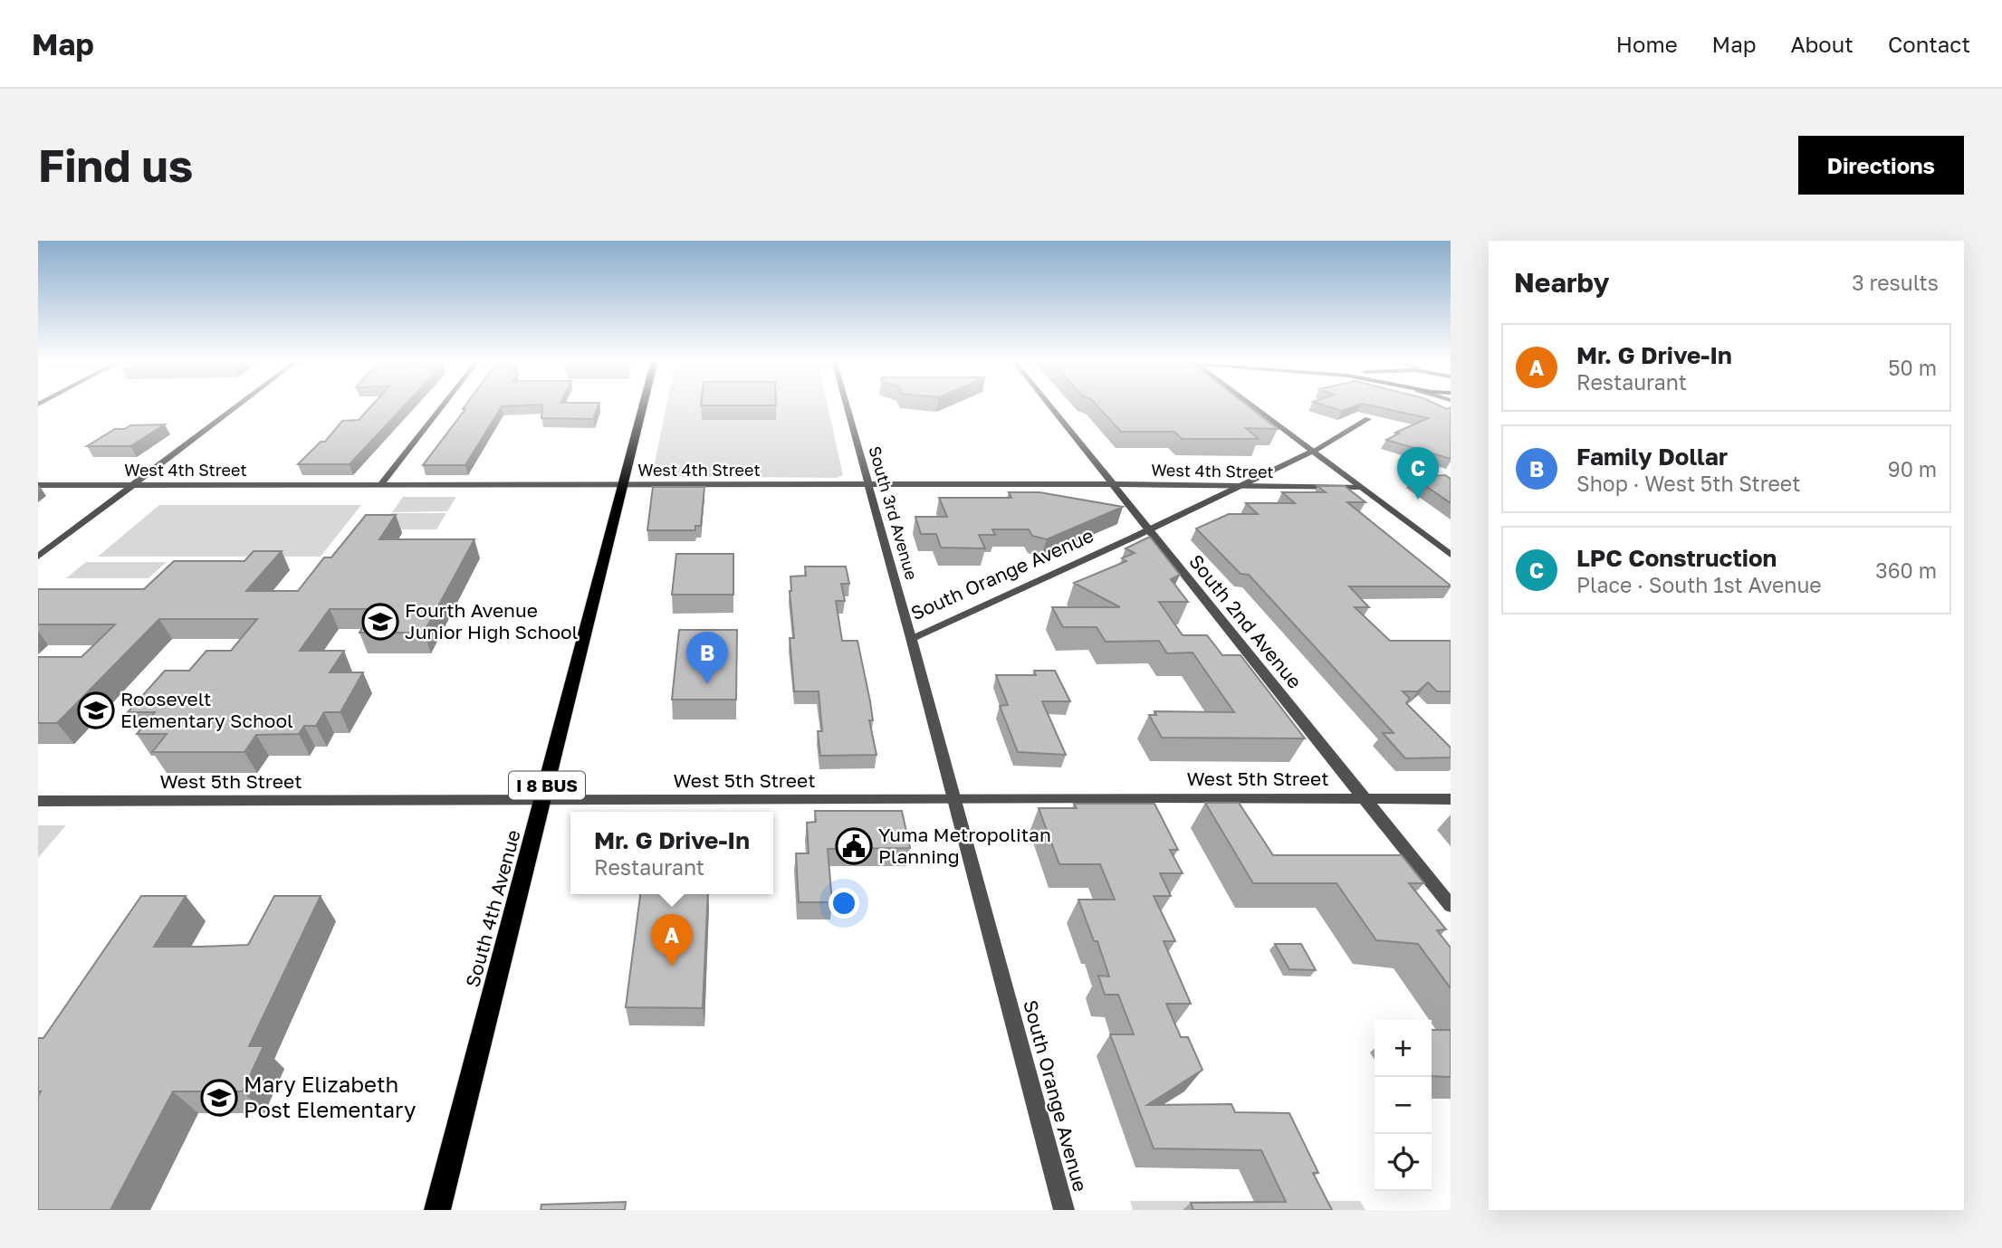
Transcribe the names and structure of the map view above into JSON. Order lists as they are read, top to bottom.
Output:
{
  "streets": {
    "main road": ["I 8 BUS", "South 4th Avenue"],
    "street": [
      "West 4th Street",
      "South 3rd Avenue",
      "South Orange Avenue",
      "South 2nd Avenue",
      "West 5th Street"
    ]
  },
  "crossings": [
    ["West 4th Street", "South 3rd Avenue"],
    ["West 4th Street", "South Orange Avenue"],
    ["West 4th Street", "South 2nd Avenue"],
    ["West 4th Street", "South 4th Avenue"],
    ["South 3rd Avenue", "South Orange Avenue"],
    ["South Orange Avenue", "South 2nd Avenue"],
    ["South Orange Avenue", "West 5th Street"],
    ["South 2nd Avenue", "West 5th Street"],
    ["West 5th Street", "South 4th Avenue"]
  ],
  "places": {
    "school or university": ["Fourth Avenue Junior High School", "Roosevelt Elementary School", "Mary Elizabeth Post Elementary"],
    "public building": ["Yuma Metropolitan Planning"]
  },
  "page": {
    "header": "Map",
    "nav": [
      "Home",
      "Map",
      "About",
      "Contact"
    ],
    "buttons": "Directions",
    "title": "Find us",
    "heading": ["Nearby", "3 results"],
    "list": [
      {
        "mark": "A",
        "name": "Mr. G Drive-In",
        "note": "Restaurant",
        "value": "50 m"
      },
      {
        "mark": "B",
        "name": "Family Dollar",
        "note": "Shop · West 5th Street",
        "value": "90 m"
      },
      {
        "mark": "C",
        "name": "LPC Construction",
        "note": "Place · South 1st Avenue",
        "value": "360 m"
      }
    ],
    "pins": ["C", "B", "A"],
    "popup": ["Mr. G Drive-In", "Restaurant"],
    "map_buttons": ["+", "−"]
  }
}
